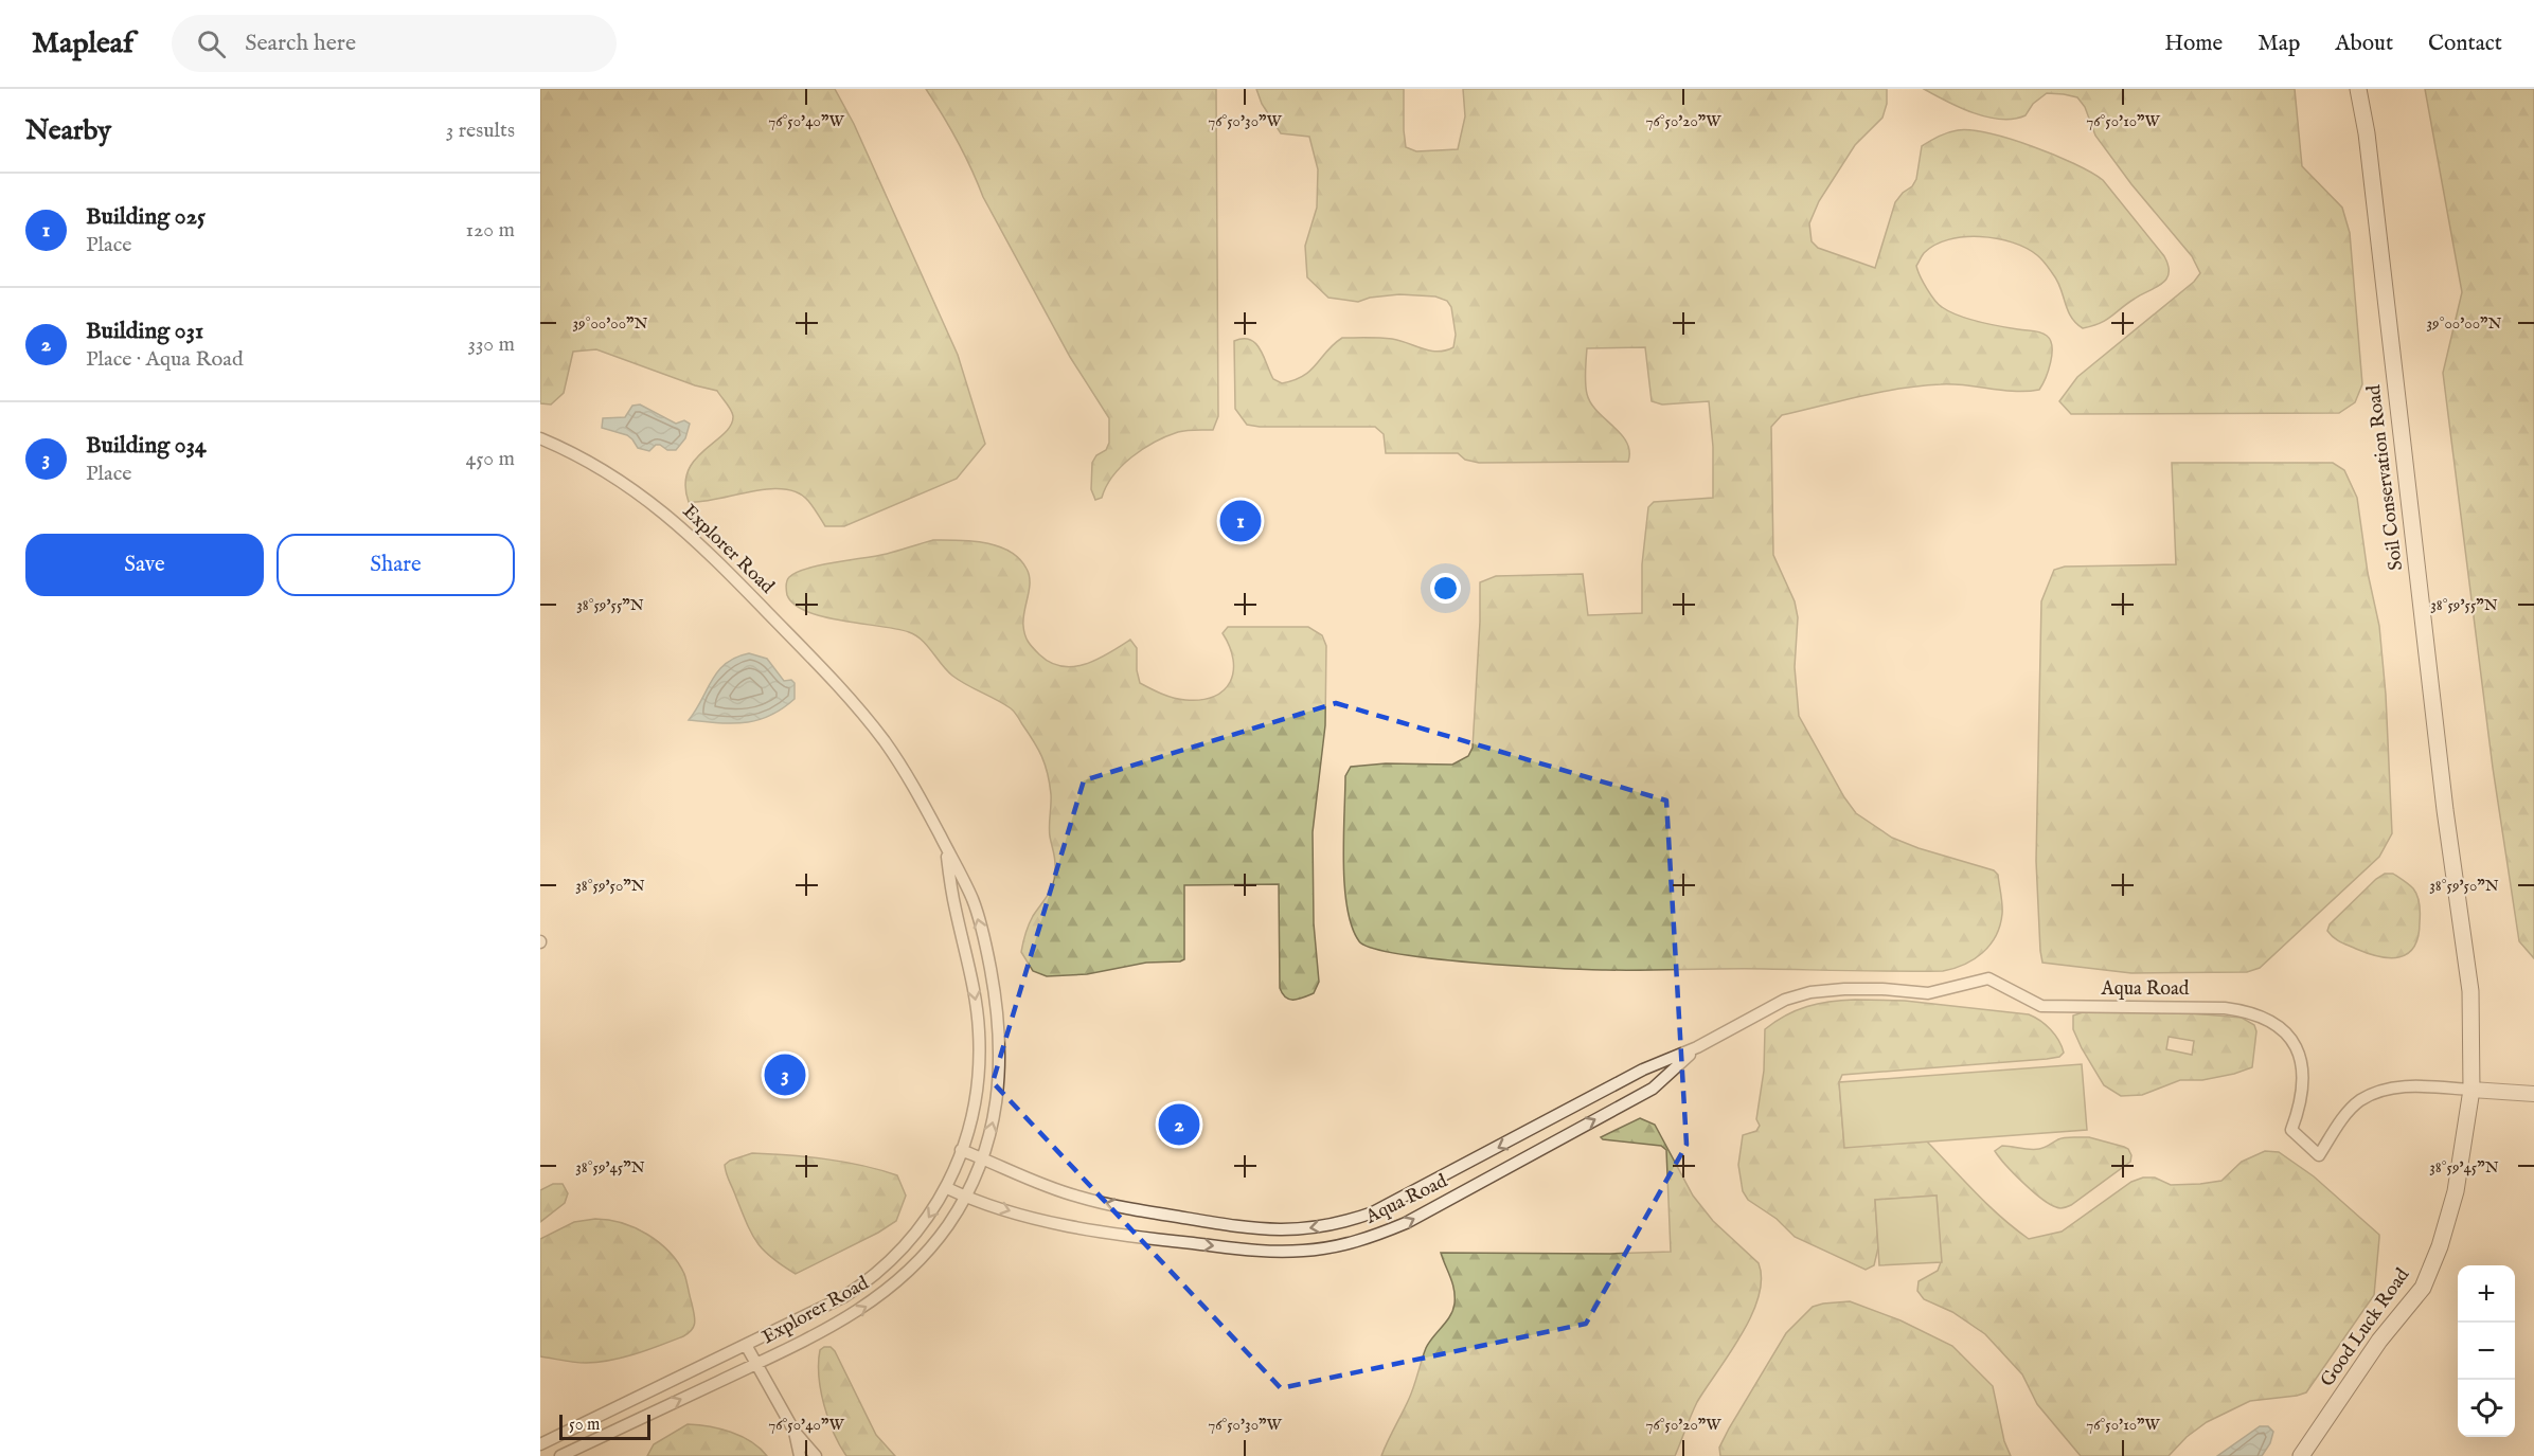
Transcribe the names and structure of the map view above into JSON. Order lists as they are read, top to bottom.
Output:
{
  "streets": {
    "main road": ["Soil Conservation Road", "Good Luck Road"],
    "street": ["Explorer Road", "Aqua Road"]
  },
  "crossings": [
    ["Soil Conservation Road", "Aqua Road"],
    ["Soil Conservation Road", "Good Luck Road"],
    ["Explorer Road", "Aqua Road"],
    ["Aqua Road", "Good Luck Road"]
  ],
  "scale_bar": "50 m",
  "page": {
    "header": "Mapleaf",
    "search": "Search here",
    "nav": [
      "Home",
      "Map",
      "About",
      "Contact"
    ],
    "heading": ["Nearby", "3 results"],
    "list": [
      {
        "mark": "1",
        "name": "Building 025",
        "note": "Place",
        "value": "120 m"
      },
      {
        "mark": "2",
        "name": "Building 031",
        "note": "Place · Aqua Road",
        "value": "330 m"
      },
      {
        "mark": "3",
        "name": "Building 034",
        "note": "Place",
        "value": "450 m"
      }
    ],
    "pins": ["1", "3", "2"],
    "buttons": ["Save", "Share"],
    "map_buttons": ["+", "−"],
    "scale": "50 m"
  },
  "coordinates": [
    "76°50'40\"W",
    "76°50'30\"W",
    "76°50'20\"W",
    "76°50'10\"W",
    "39°00'00\"N",
    "38°59'55\"N",
    "38°59'50\"N",
    "38°59'45\"N"
  ]
}
